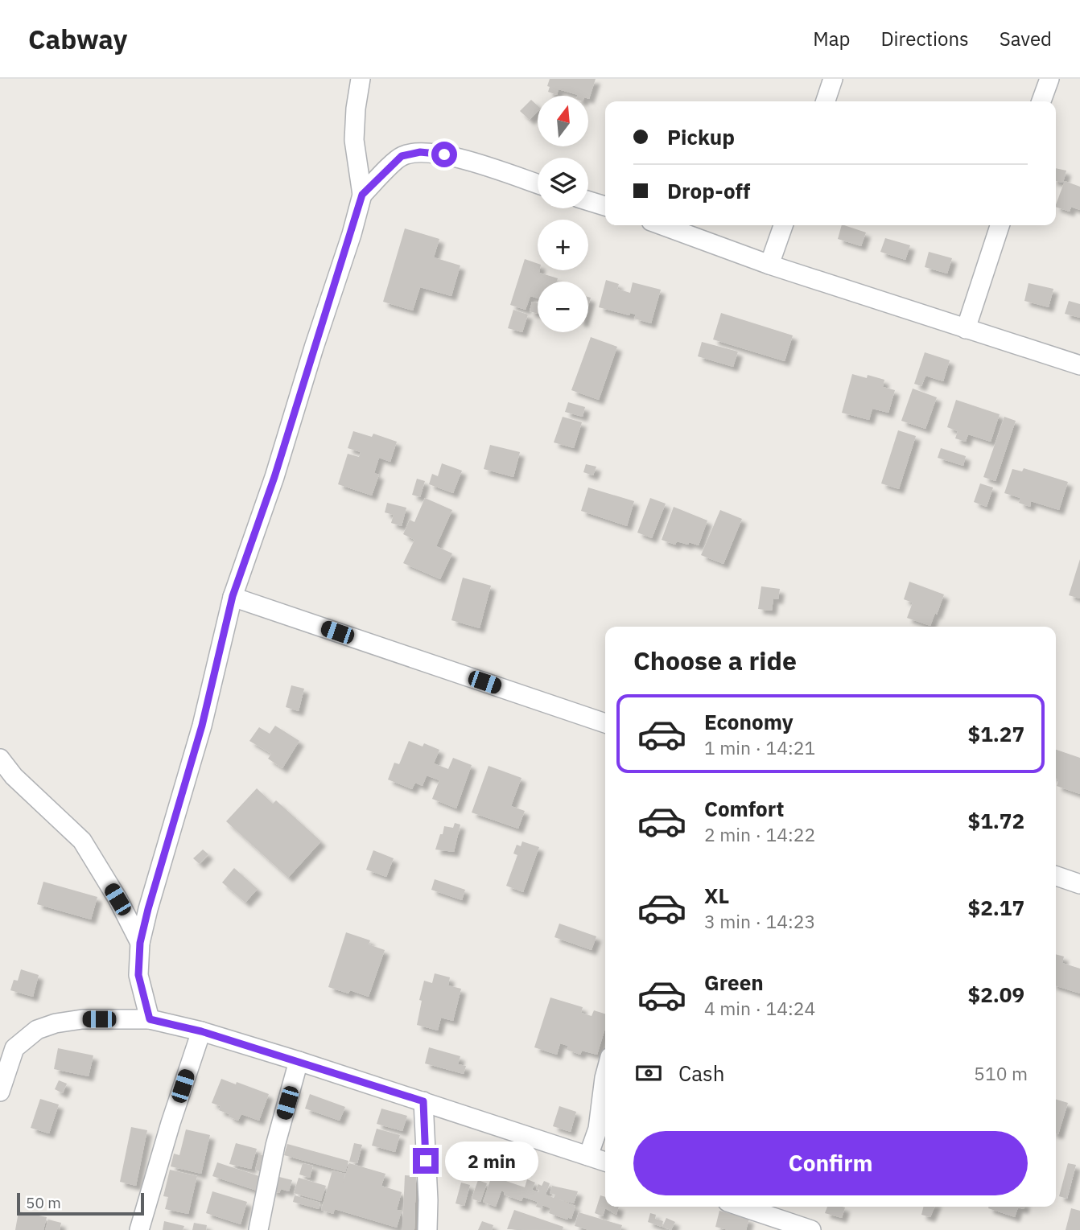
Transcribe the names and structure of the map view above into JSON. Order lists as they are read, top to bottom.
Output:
{
  "scale_bar": "50 m",
  "north": "top",
  "page": {
    "header": "Cabway",
    "nav": ["Map", "Directions", "Saved"],
    "map_buttons": ["+", "−"],
    "banner": ["Pickup", "Drop-off"],
    "heading": "Choose a ride",
    "list": [
      {
        "name": "Economy",
        "note": "1 min · 14:21",
        "value": "$1.27"
      },
      {
        "name": "Comfort",
        "note": "2 min · 14:22",
        "value": "$1.72"
      },
      {
        "name": "XL",
        "note": "3 min · 14:23",
        "value": "$2.17"
      },
      {
        "name": "Green",
        "note": "4 min · 14:24",
        "value": "$2.09"
      }
    ],
    "pay": ["Cash", "510 m"],
    "buttons": "Confirm",
    "bubble": "2 min",
    "scale": "50 m"
  }
}
